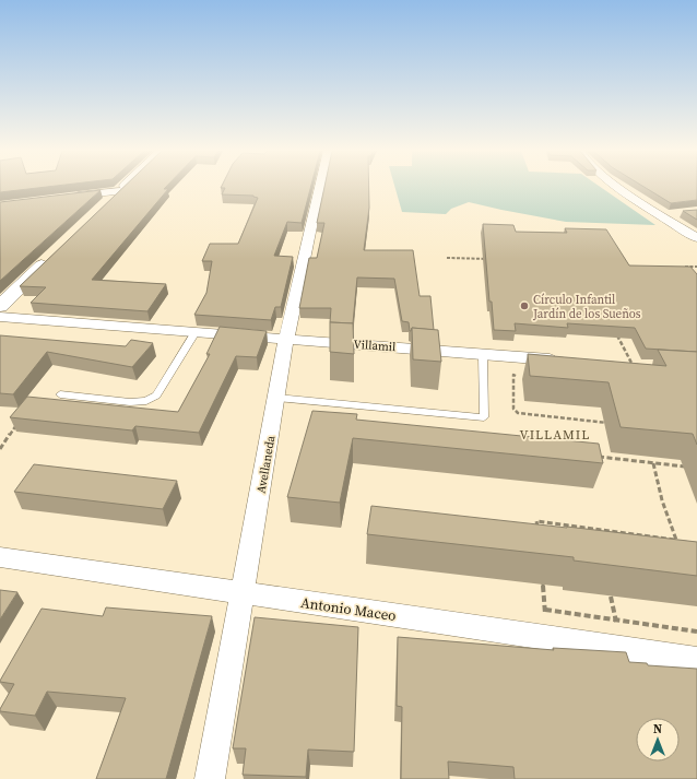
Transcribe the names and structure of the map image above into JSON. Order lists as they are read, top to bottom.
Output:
{
  "streets": {
    "street": ["Villamil", "Avellaneda", "Antonio Maceo"]
  },
  "crossings": [
    ["Villamil", "Avellaneda"],
    ["Avellaneda", "Antonio Maceo"]
  ],
  "districts": ["VILLAMIL"],
  "places": ["Círculo Infantil Jardín de los Sueños"],
  "north": "top"
}
